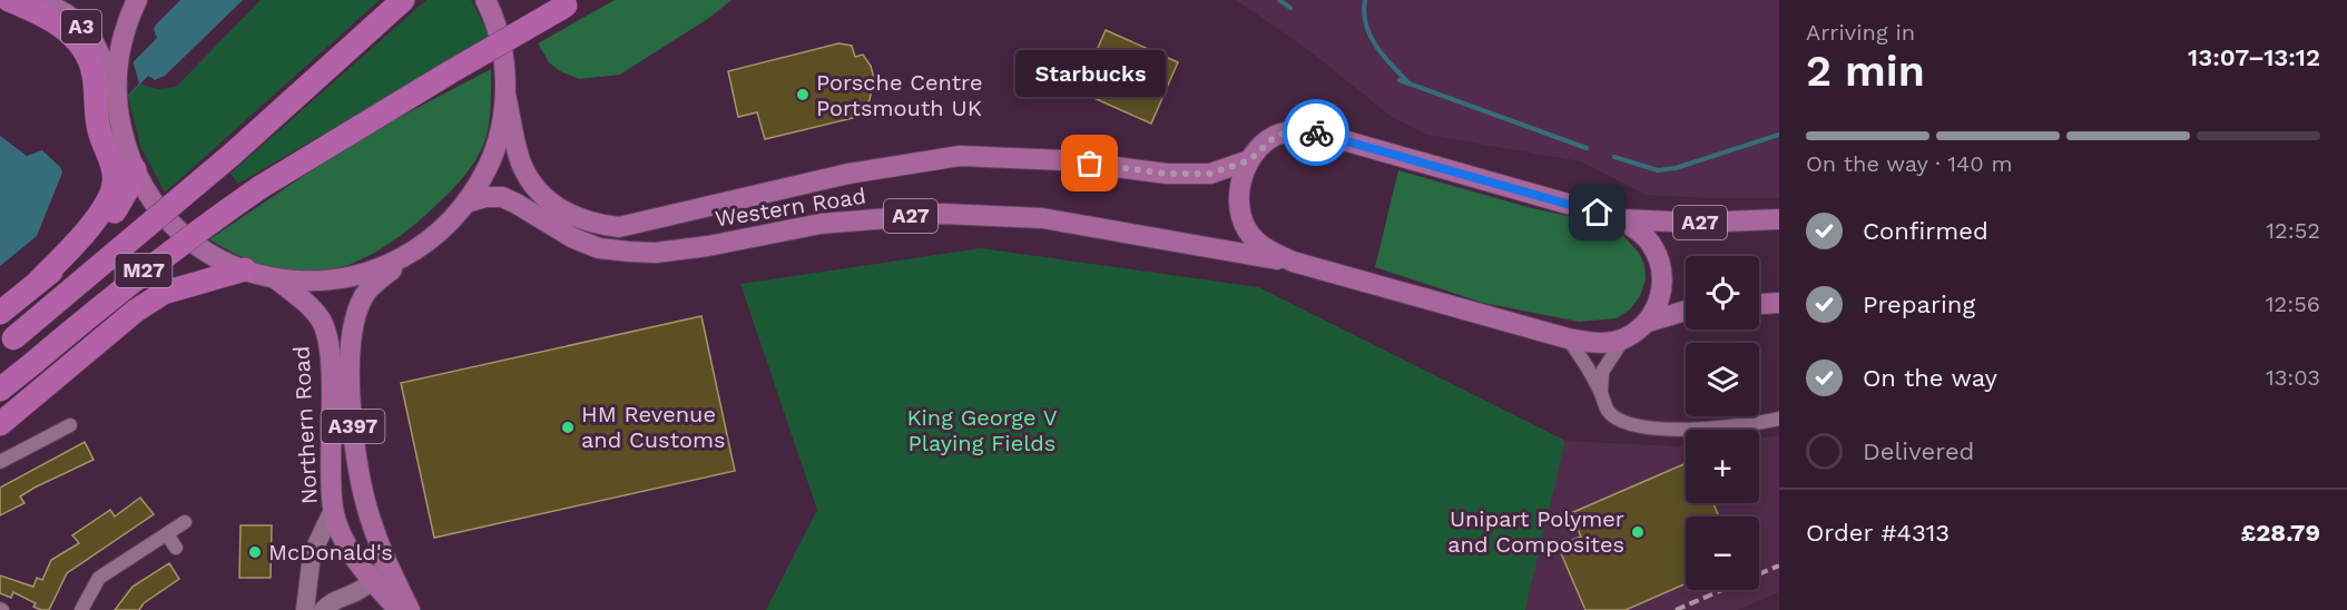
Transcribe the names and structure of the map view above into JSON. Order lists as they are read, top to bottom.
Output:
{
  "streets": {
    "highway": ["M27"],
    "main road": [
      "A3",
      "Western Road",
      "A27",
      "Northern Road",
      "A397"
    ]
  },
  "parks": ["King George V Playing Fields"],
  "places": [
    "Porsche Centre Portsmouth UK",
    "Starbucks",
    "HM Revenue and Customs",
    "Unipart Polymer and Composites",
    "McDonald's"
  ],
  "page": {
    "heading": ["2 min", "Arriving in", "13:07–13:12"],
    "panel": ["Order #4313", "£28.79"],
    "bubble": "Starbucks",
    "bar": "On the way · 140 m",
    "list": [
      ["Confirmed", "12:52"],
      ["Preparing", "12:56"],
      ["On the way", "13:03"],
      "Delivered"
    ],
    "map_buttons": ["+", "−"]
  }
}
